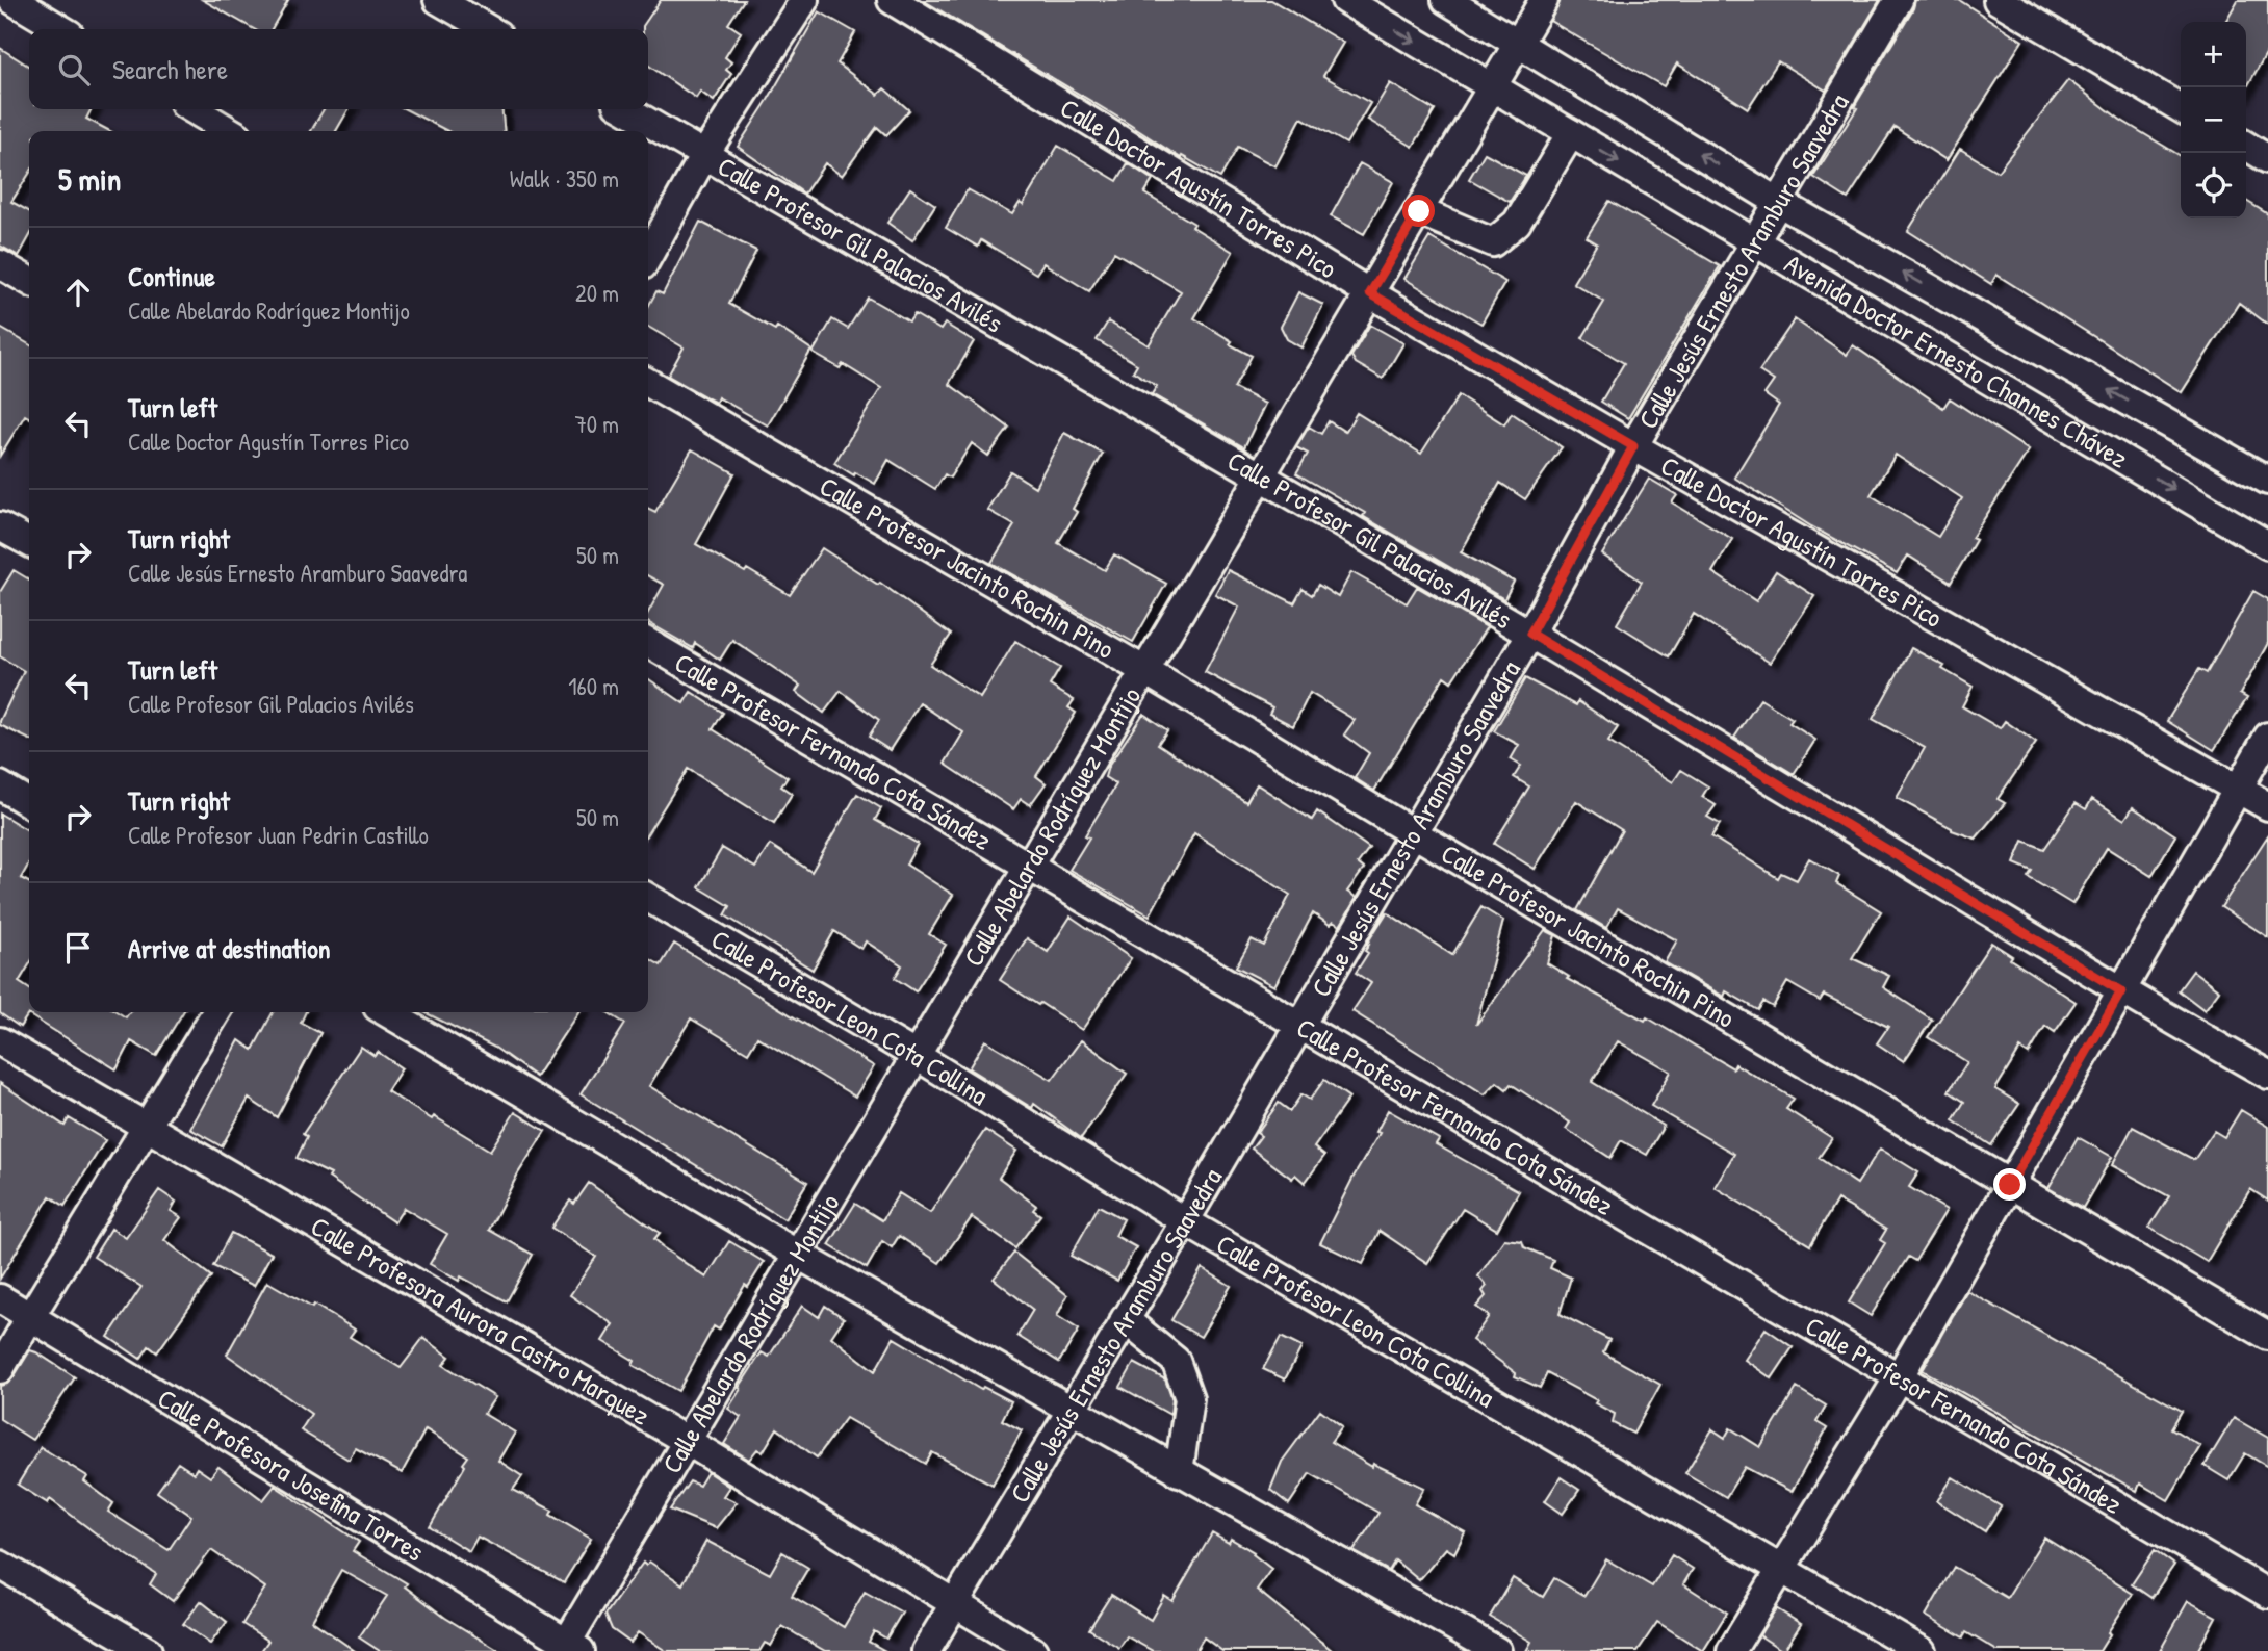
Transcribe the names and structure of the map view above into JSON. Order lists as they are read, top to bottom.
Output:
{
  "streets": {
    "street": [
      "Calle Doctor Agustín Torres Pico",
      "Calle Profesor Gil Palacios Avilés",
      "Calle Jesús Ernesto Aramburo Saavedra",
      "Avenida Doctor Ernesto Channes Chávez",
      "Calle Profesor Jacinto Rochin Pino",
      "Calle Profesor Fernando Cota Sández",
      "Calle Abelardo Rodríguez Montijo",
      "Calle Profesor Leon Cota Collina",
      "Calle Profesora Aurora Castro Marquez",
      "Calle Profesora Josefina Torres"
    ]
  },
  "crossings": [
    ["Calle Doctor Agustín Torres Pico", "Calle Jesús Ernesto Aramburo Saavedra"],
    ["Calle Doctor Agustín Torres Pico", "Calle Abelardo Rodríguez Montijo"],
    ["Calle Profesor Gil Palacios Avilés", "Calle Jesús Ernesto Aramburo Saavedra"],
    ["Calle Profesor Gil Palacios Avilés", "Calle Abelardo Rodríguez Montijo"],
    ["Calle Jesús Ernesto Aramburo Saavedra", "Avenida Doctor Ernesto Channes Chávez"],
    ["Calle Jesús Ernesto Aramburo Saavedra", "Calle Profesor Jacinto Rochin Pino"],
    ["Calle Jesús Ernesto Aramburo Saavedra", "Calle Profesor Fernando Cota Sández"],
    ["Calle Jesús Ernesto Aramburo Saavedra", "Calle Profesor Leon Cota Collina"],
    ["Calle Jesús Ernesto Aramburo Saavedra", "Calle Profesora Aurora Castro Marquez"],
    ["Avenida Doctor Ernesto Channes Chávez", "Calle Abelardo Rodríguez Montijo"],
    ["Calle Profesor Jacinto Rochin Pino", "Calle Abelardo Rodríguez Montijo"],
    ["Calle Profesor Fernando Cota Sández", "Calle Abelardo Rodríguez Montijo"],
    ["Calle Abelardo Rodríguez Montijo", "Calle Profesor Leon Cota Collina"],
    ["Calle Abelardo Rodríguez Montijo", "Calle Profesora Aurora Castro Marquez"],
    ["Calle Abelardo Rodríguez Montijo", "Calle Profesora Josefina Torres"]
  ],
  "page": {
    "map_buttons": ["+", "−"],
    "search": "Search here",
    "heading": ["5 min", "Walk · 350 m"],
    "list": [
      ["Continue", "Calle Abelardo Rodríguez Montijo", "20 m"],
      ["Turn left", "Calle Doctor Agustín Torres Pico", "70 m"],
      ["Turn right", "Calle Jesús Ernesto Aramburo Saavedra", "50 m"],
      ["Turn left", "Calle Profesor Gil Palacios Avilés", "160 m"],
      ["Turn right", "Calle Profesor Juan Pedrin Castillo", "50 m"],
      "Arrive at destination"
    ]
  }
}
